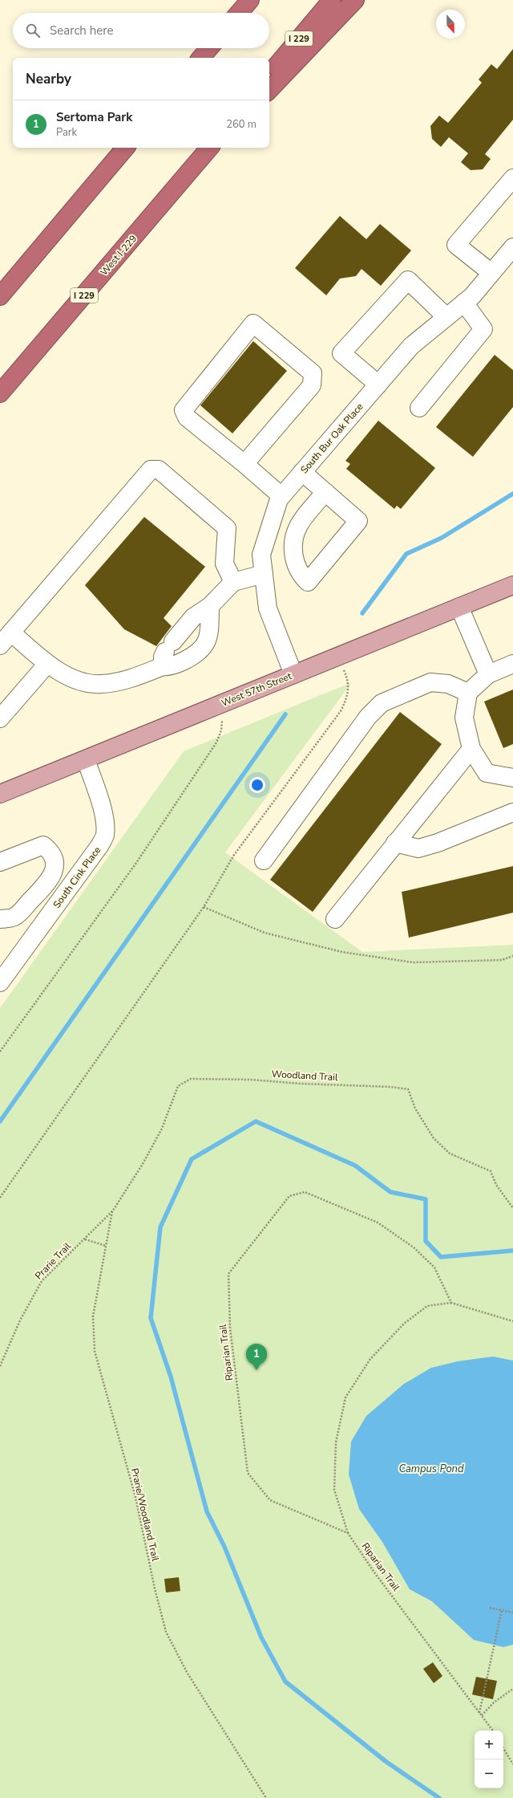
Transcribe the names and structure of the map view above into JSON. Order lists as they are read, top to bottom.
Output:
{
  "streets": {
    "highway": ["I 229", "West I-229"],
    "main road": ["West 57th Street"],
    "street": ["South Bur Oak Place", "South Cink Place"],
    "path": [
      "Woodland Trail",
      "Prarie Trail",
      "Riparian Trail",
      "Prarie/Woodland Trail"
    ]
  },
  "crossings": [
    ["South Bur Oak Place", "West 57th Street"],
    ["West 57th Street", "South Cink Place"],
    ["Woodland Trail", "Prarie Trail"],
    ["Woodland Trail", "Prarie/Woodland Trail"],
    ["Prarie Trail", "Prarie/Woodland Trail"]
  ],
  "water": ["Campus Pond"],
  "north": "bottom",
  "page": {
    "search": "Search here",
    "heading": "Nearby",
    "list": [
      {
        "mark": "1",
        "name": "Sertoma Park",
        "note": "Park",
        "value": "260 m"
      }
    ],
    "pins": "1",
    "map_buttons": ["+", "−"]
  }
}
